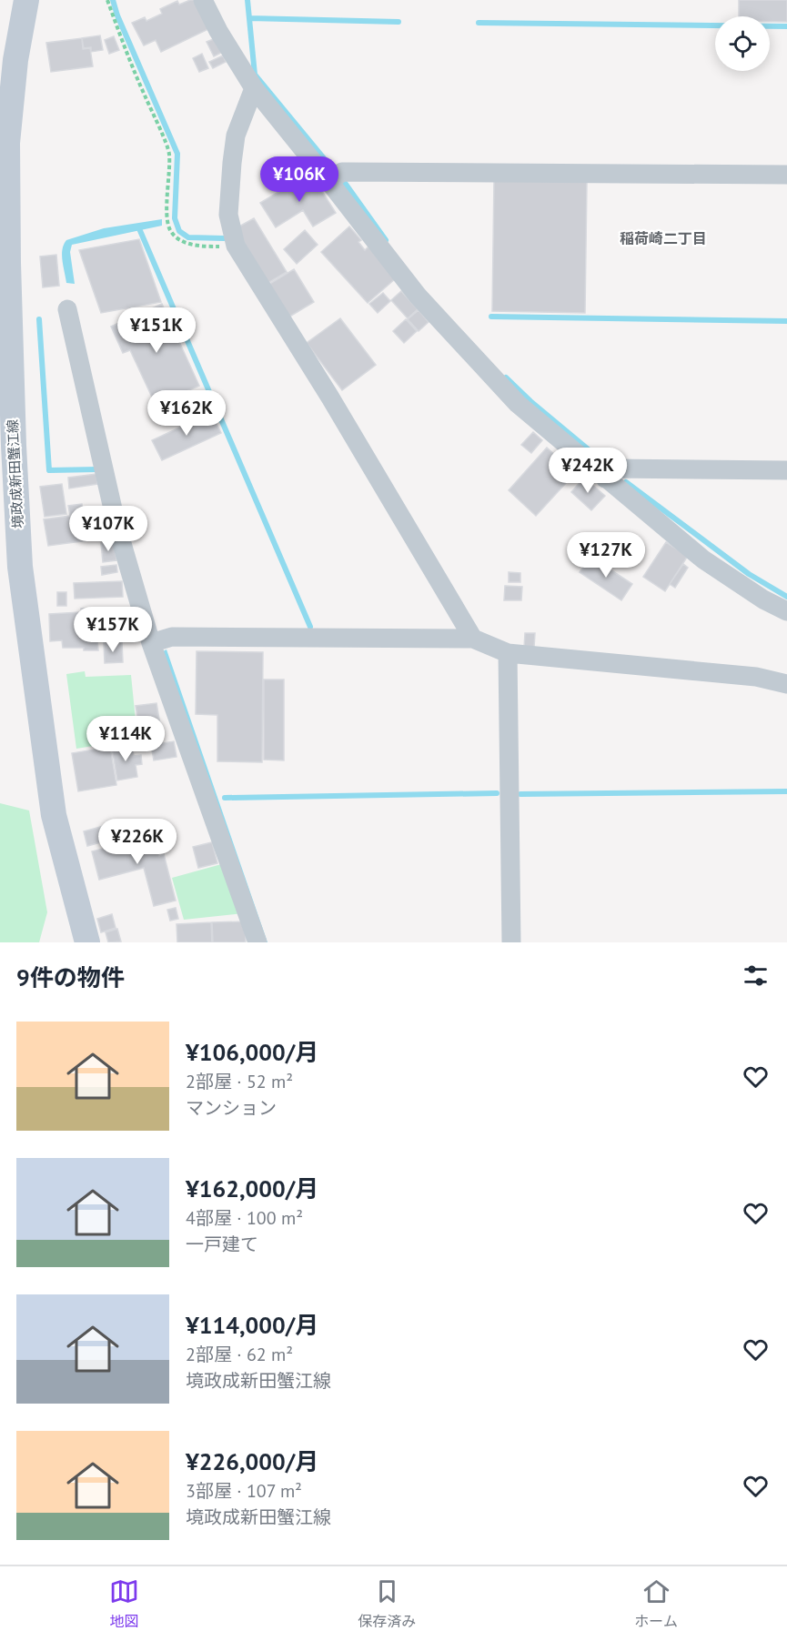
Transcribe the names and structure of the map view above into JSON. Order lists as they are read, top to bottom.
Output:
{
  "streets": {
    "main road": ["境政成新田蟹江線"]
  },
  "districts": ["稲荷崎二丁目"],
  "page": {
    "price": [
      "¥106K",
      "¥151K",
      "¥162K",
      "¥242K",
      "¥107K",
      "¥127K",
      "¥157K",
      "¥114K",
      "¥226K"
    ],
    "heading": "9件の物件",
    "list": [
      {
        "name": "¥106,000/月",
        "note": "2部屋 · 52 m² · マンション"
      },
      {
        "name": "¥162,000/月",
        "note": "4部屋 · 100 m² · 一戸建て"
      },
      {
        "name": "¥114,000/月",
        "note": "2部屋 · 62 m² · 境政成新田蟹江線"
      },
      {
        "name": "¥226,000/月",
        "note": "3部屋 · 107 m² · 境政成新田蟹江線"
      }
    ],
    "tabs": ["地図", "保存済み", "ホーム"]
  }
}
